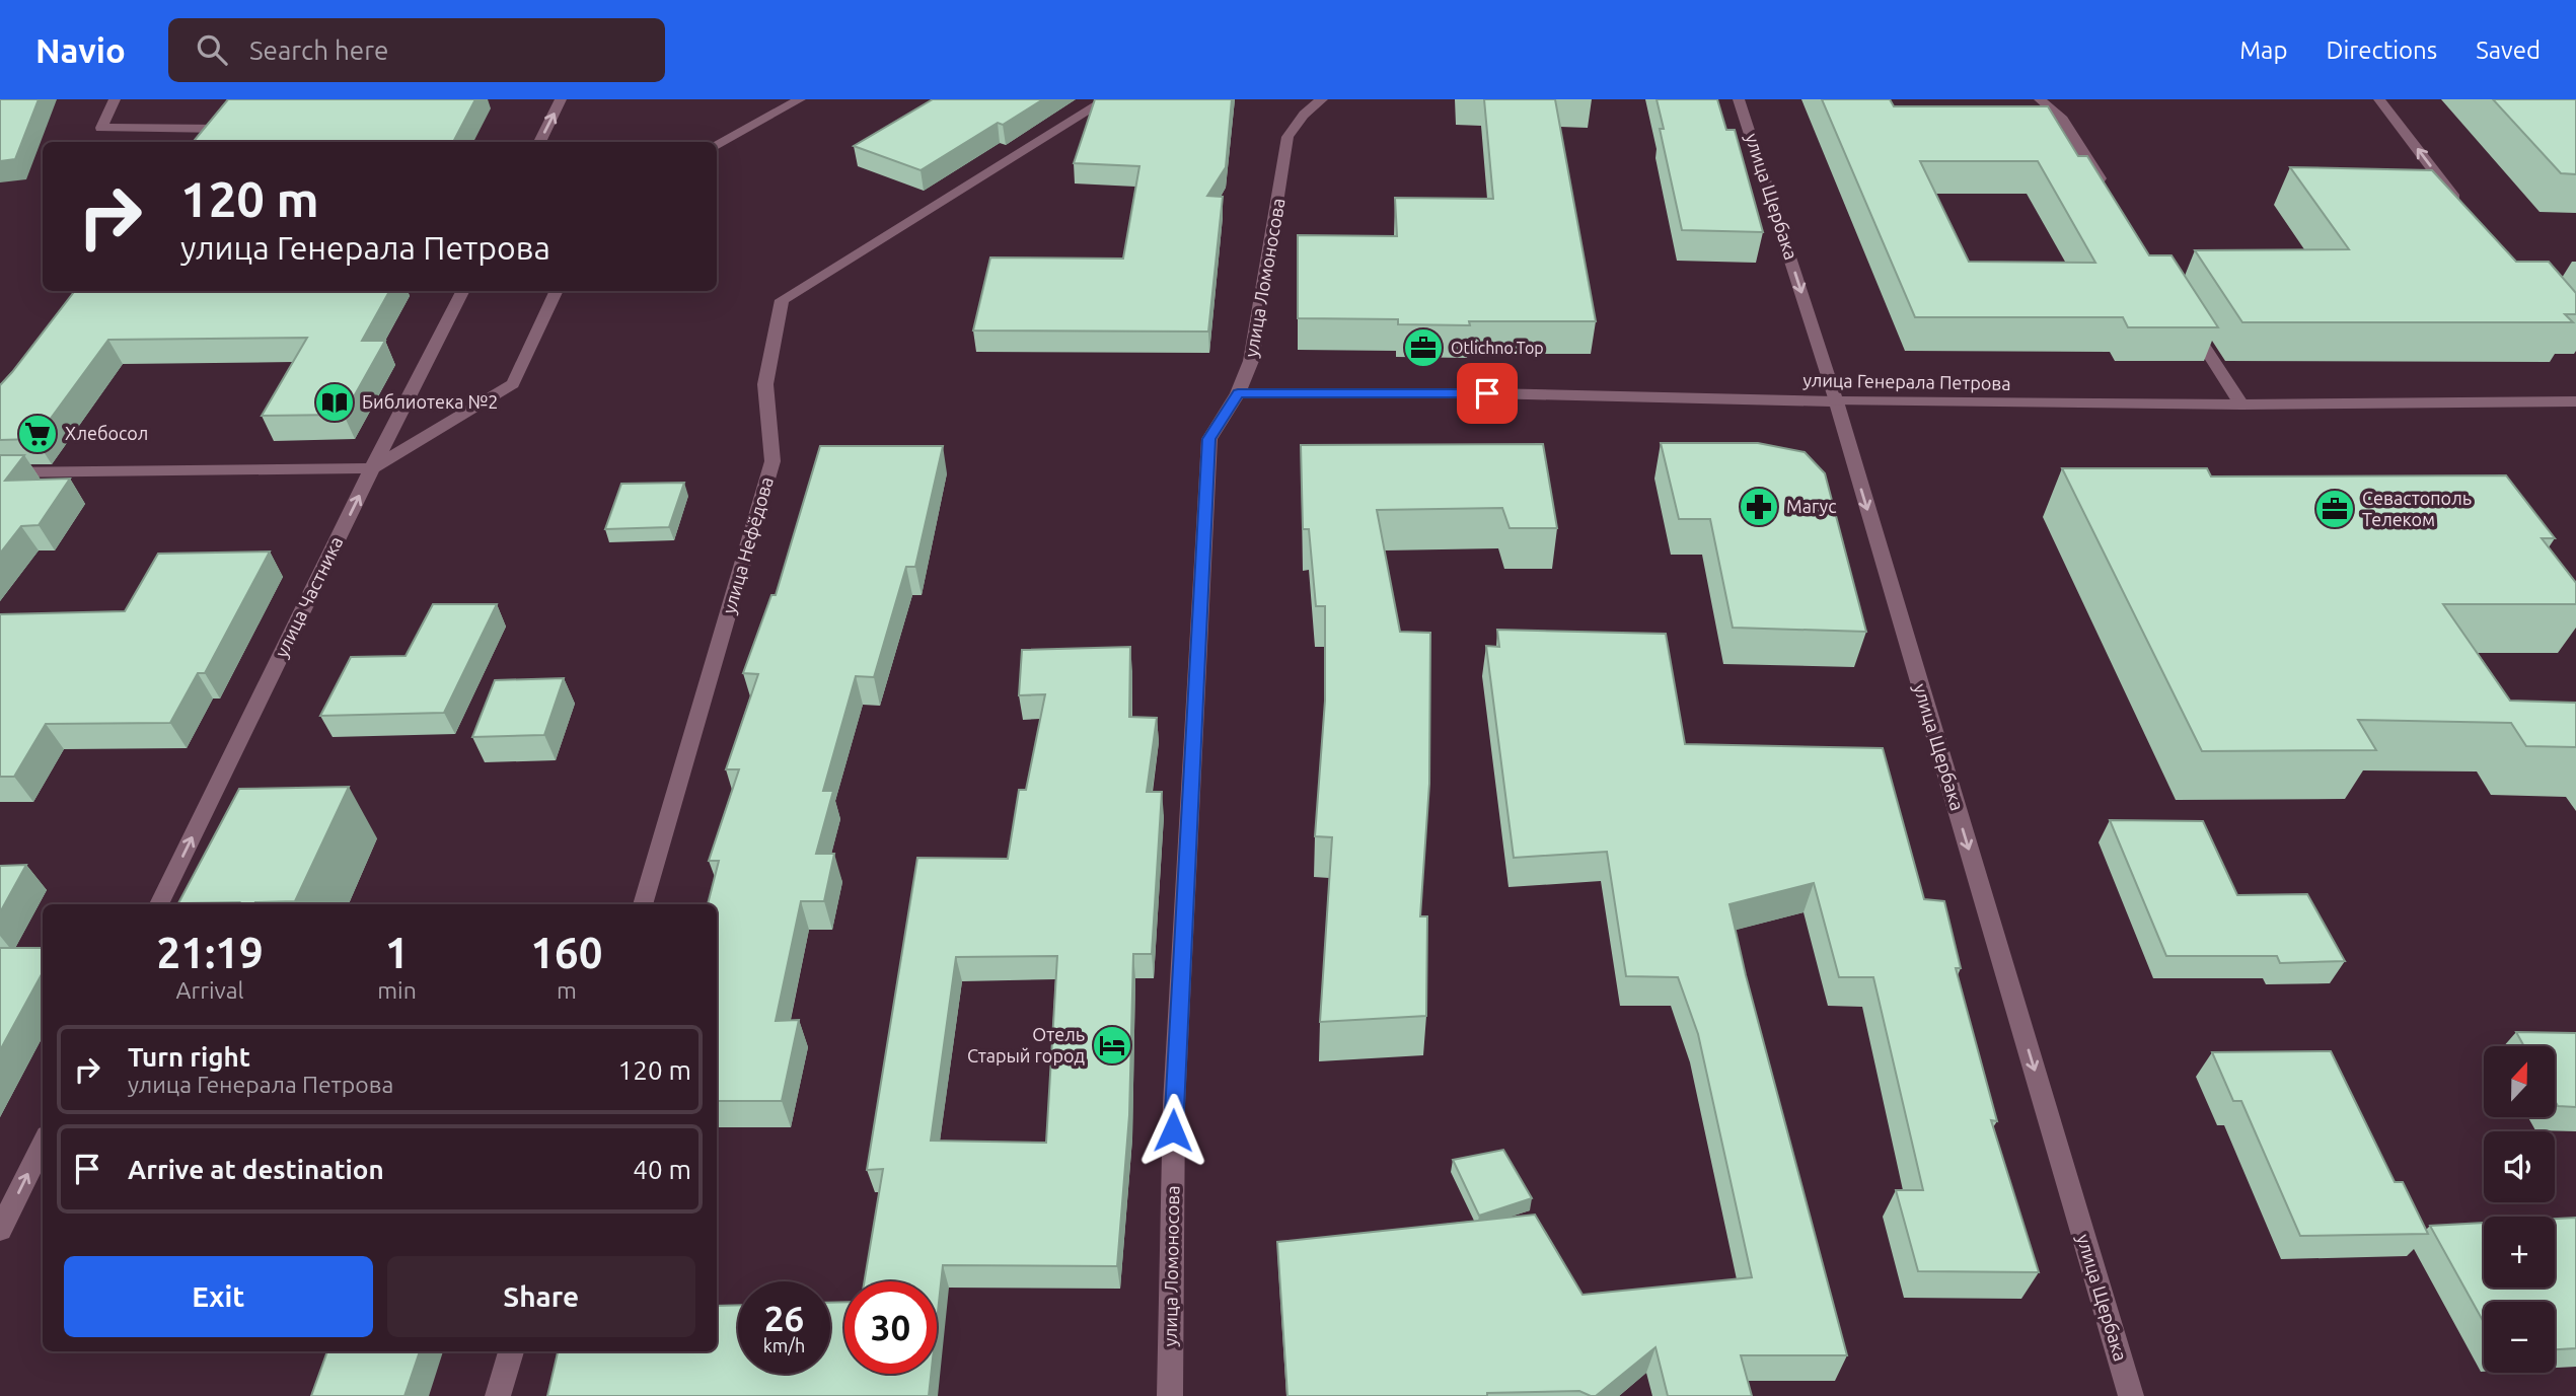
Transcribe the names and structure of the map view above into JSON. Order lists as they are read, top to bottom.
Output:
{
  "streets": {
    "street": [
      "улица Щербака",
      "улица Ломоносова",
      "улица Генерала Петрова",
      "улица Нефёдова",
      "улица Частника"
    ]
  },
  "crossings": [
    ["улица Щербака", "улица Генерала Петрова"],
    ["улица Ломоносова", "улица Генерала Петрова"]
  ],
  "one_way": ["улица Щербака", "улица Частника"],
  "places": {
    "office": ["Otlichno.Top", "Севастополь Телеком"],
    "library": ["Библиотека №2"],
    "supermarket": ["Хлебосол"],
    "pharmacy": ["Магус"],
    "hotel": ["Отель Старый город"]
  },
  "north": "top",
  "page": {
    "header": "Navio",
    "search": "Search here",
    "nav": ["Map", "Directions", "Saved"],
    "turn": ["120 m", "улица Генерала Петрова"],
    "eta": [
      "21:19",
      "Arrival",
      "1",
      "min",
      "160",
      "m"
    ],
    "list": [
      {
        "name": "Turn right",
        "note": "улица Генерала Петрова",
        "value": "120 m"
      },
      {
        "name": "Arrive at destination",
        "value": "40 m"
      }
    ],
    "map_buttons": ["+", "−"],
    "buttons": ["Exit", "Share"],
    "speed": "26 km/h",
    "limit": "30"
  }
}
